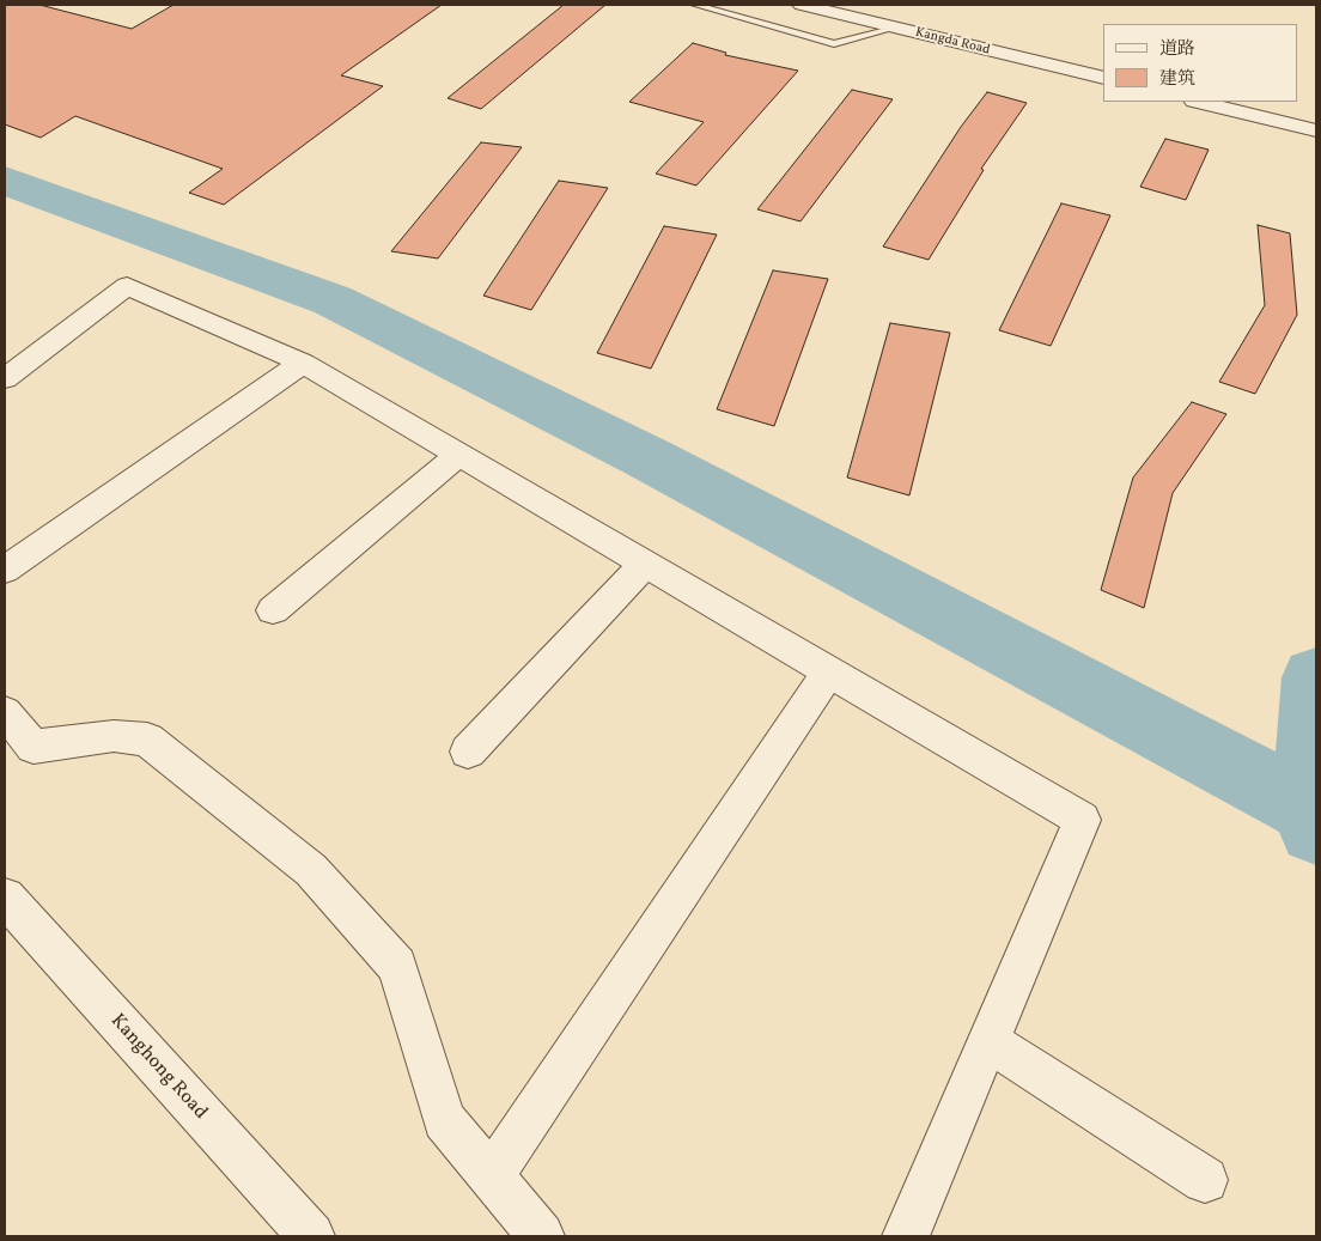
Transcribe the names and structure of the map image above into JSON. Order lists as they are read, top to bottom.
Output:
{
  "streets": {
    "street": ["Kangda Road", "Kanghong Road"]
  },
  "legend": ["道路", "建筑"]
}
